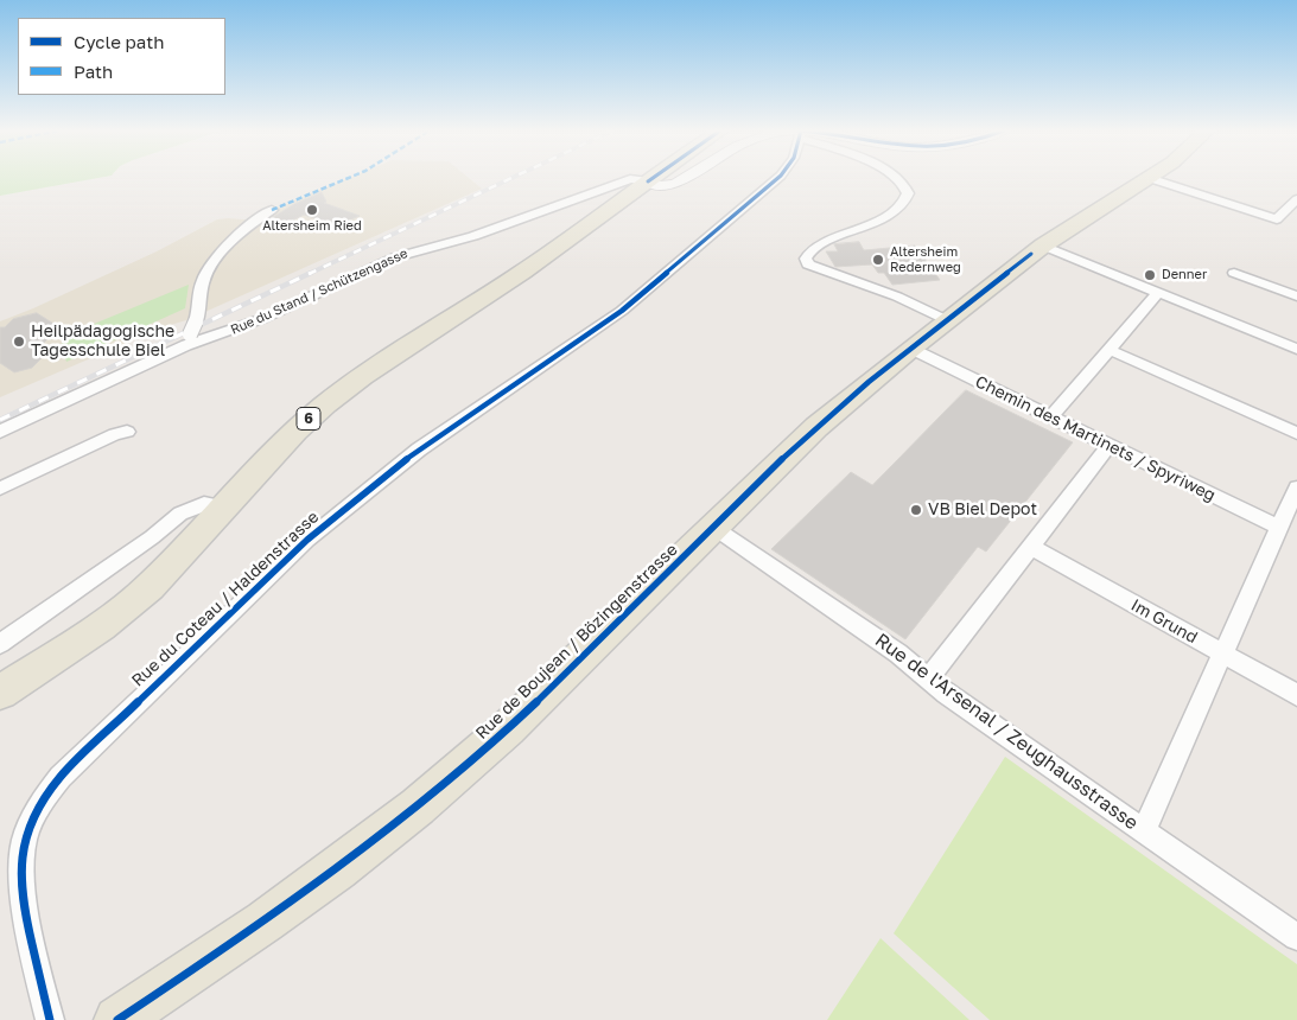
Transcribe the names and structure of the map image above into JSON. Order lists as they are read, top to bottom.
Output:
{
  "streets": {
    "main road": ["6", "Rue de Boujean / Bözingenstrasse"],
    "street": [
      "Rue du Stand / Schützengasse",
      "Chemin des Martinets / Spyriweg",
      "Rue du Coteau / Haldenstrasse",
      "Im Grund",
      "Rue de l'Arsenal / Zeughausstrasse"
    ]
  },
  "crossings": [
    ["Rue du Stand / Schützengasse", "6"],
    ["Chemin des Martinets / Spyriweg", "Rue de Boujean / Bözingenstrasse"],
    ["Rue de Boujean / Bözingenstrasse", "Rue de l'Arsenal / Zeughausstrasse"]
  ],
  "places": [
    "Altersheim Ried",
    "Altersheim Redernweg",
    "Denner",
    "Heilpädagogische Tagesschule Biel",
    "VB Biel Depot"
  ],
  "legend": ["Cycle path", "Path"]
}
